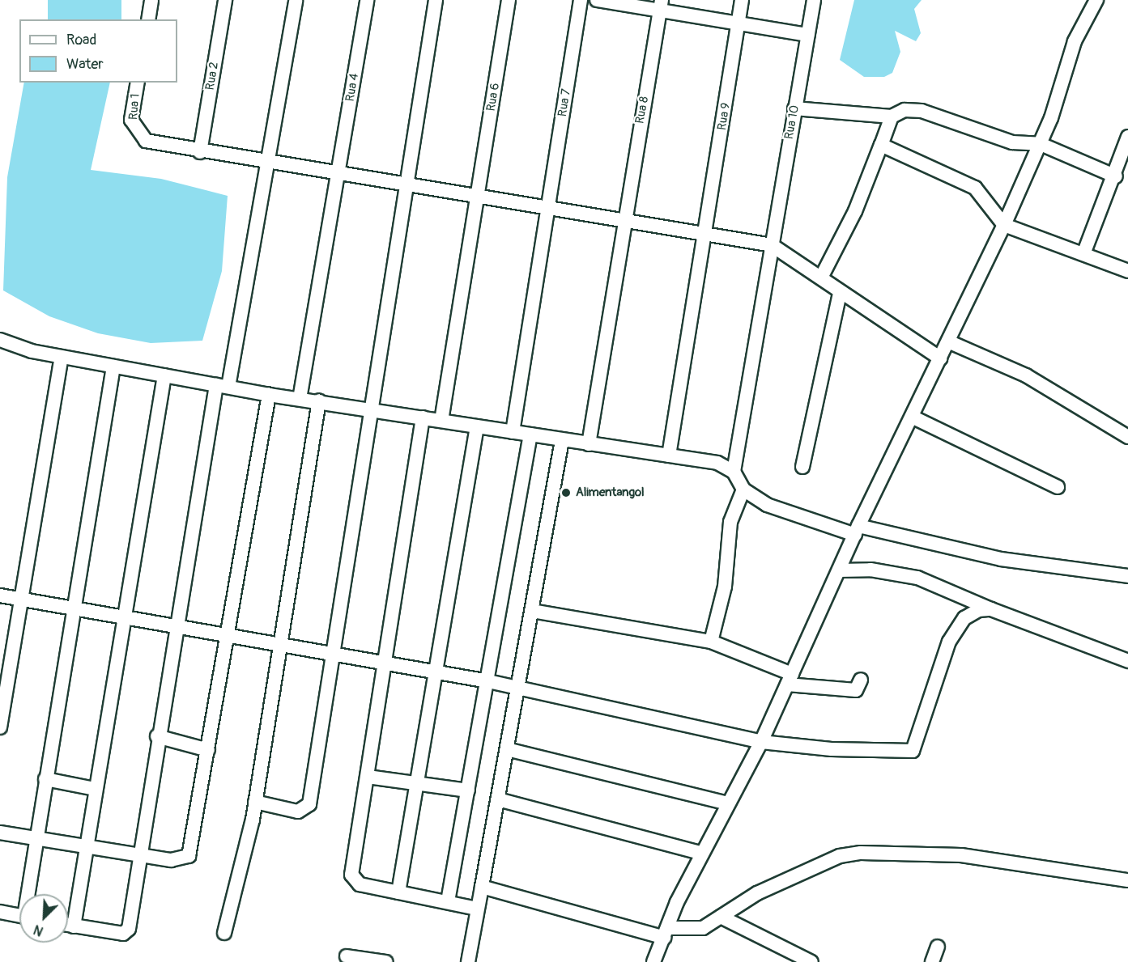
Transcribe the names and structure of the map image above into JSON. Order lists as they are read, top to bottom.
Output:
{
  "streets": {
    "street": [
      "Rua 2",
      "Rua 4",
      "Rua 6",
      "Rua 7",
      "Rua 1",
      "Rua 8",
      "Rua 9",
      "Rua 10"
    ]
  },
  "crossings": [
    ["Rua 2", "Rua 1"]
  ],
  "places": ["Alimentangol"],
  "legend": ["Road", "Water"],
  "north": "bottom left"
}
